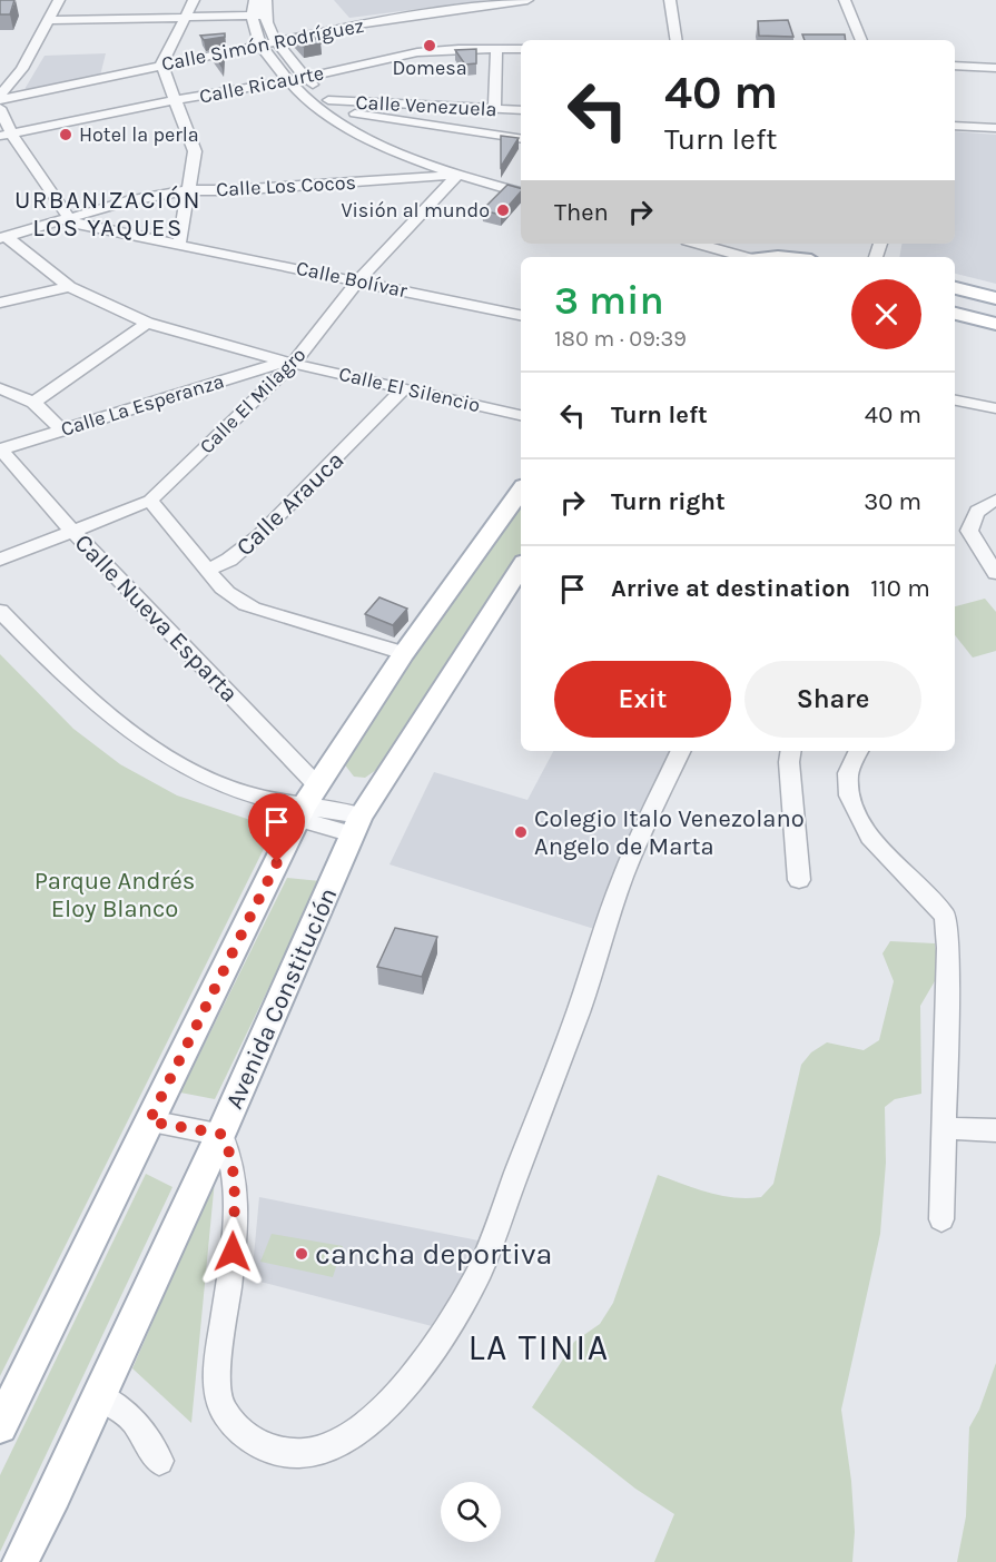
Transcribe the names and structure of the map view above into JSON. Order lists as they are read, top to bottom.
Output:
{
  "streets": {
    "main road": ["Avenida Constitución"],
    "street": [
      "Calle Simón Rodríguez",
      "Calle Ricaurte",
      "Calle Venezuela",
      "Calle Los Cocos",
      "Calle Bolívar",
      "Calle El Silencio",
      "Calle El Milagro",
      "Calle La Esperanza",
      "Calle Arauca",
      "Calle Nueva Esparta"
    ]
  },
  "crossings": [
    ["Calle Los Cocos", "Calle Bolívar"],
    ["Calle Los Cocos", "Calle El Silencio"],
    ["Calle Los Cocos", "Calle El Milagro"],
    ["Calle Bolívar", "Calle El Milagro"],
    ["Calle El Silencio", "Calle El Milagro"],
    ["Calle El Silencio", "Calle La Esperanza"],
    ["Calle El Silencio", "Calle Arauca"],
    ["Calle El Milagro", "Calle La Esperanza"],
    ["Calle El Milagro", "Calle Nueva Esparta"],
    ["Calle La Esperanza", "Calle Nueva Esparta"]
  ],
  "districts": ["URBANIZACIÓN LOS YAQUES", "LA TINIA"],
  "parks": ["Parque Andrés Eloy Blanco"],
  "places": [
    "Domesa",
    "Hotel la perla",
    "Visión al mundo",
    "Colegio Italo Venezolano Angelo de Marta",
    "cancha deportiva"
  ],
  "page": {
    "turn": ["40 m", "Turn left"],
    "then": "Then",
    "heading": ["3 min", "180 m · 09:39"],
    "list": [
      {
        "name": "Turn left",
        "value": "40 m"
      },
      {
        "name": "Turn right",
        "value": "30 m"
      },
      {
        "name": "Arrive at destination",
        "value": "110 m"
      }
    ],
    "buttons": ["Exit", "Share"]
  }
}
